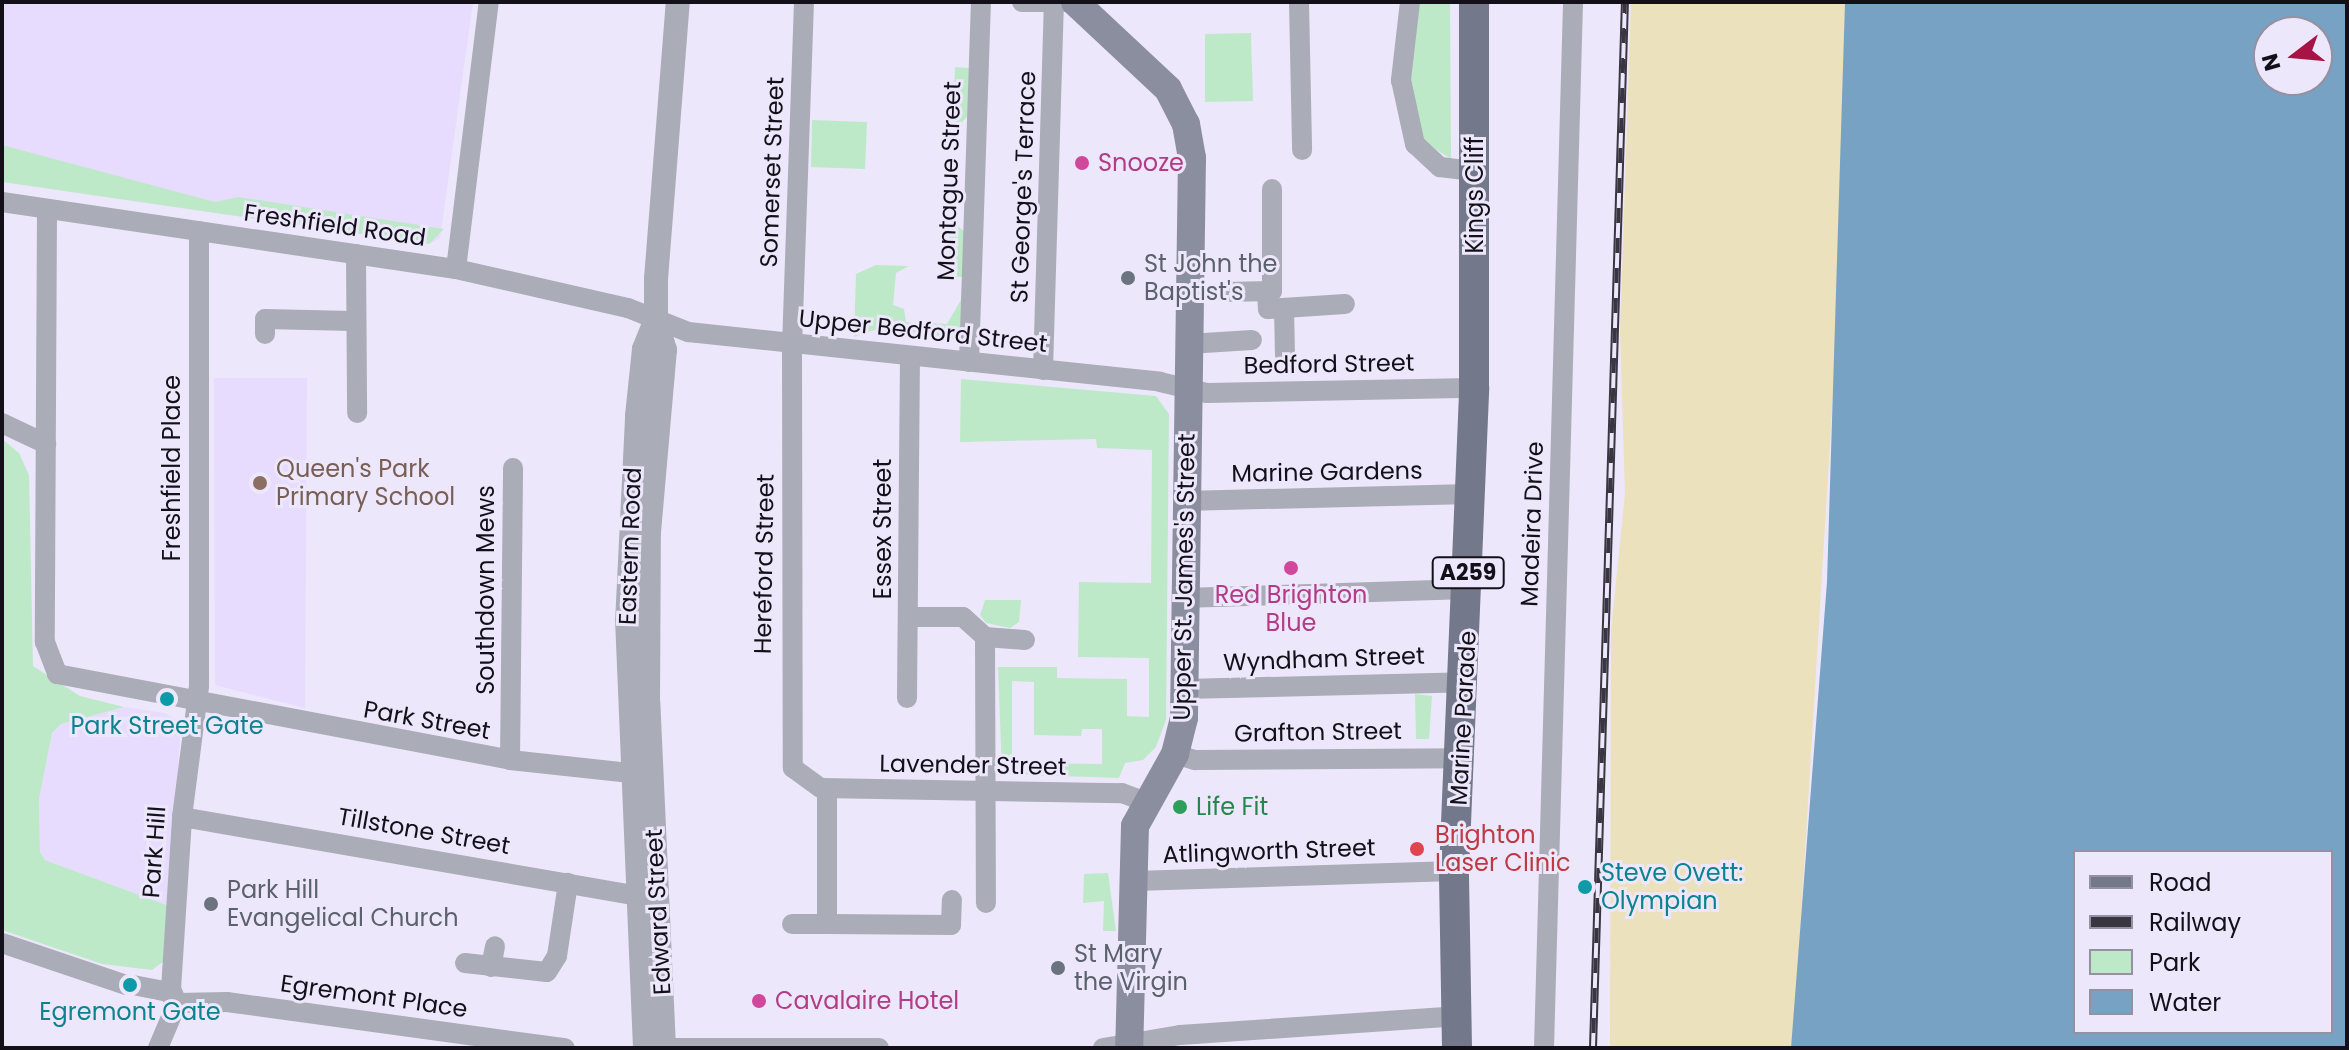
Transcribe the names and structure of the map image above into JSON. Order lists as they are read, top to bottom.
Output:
{
  "streets": {
    "main road": [
      "Kings Cliff",
      "A259",
      "Upper St. James's Street",
      "Marine Parade"
    ],
    "street": [
      "Somerset Street",
      "Montague Street",
      "St George's Terrace",
      "Freshfield Road",
      "Upper Bedford Street",
      "Bedford Street",
      "Freshfield Place",
      "Marine Gardens",
      "Madeira Drive",
      "Essex Street",
      "Eastern Road",
      "Hereford Street",
      "Southdown Mews",
      "Wyndham Street",
      "Park Street",
      "Grafton Street",
      "Lavender Street",
      "Tillstone Street",
      "Atlingworth Street",
      "Park Hill",
      "Edward Street",
      "Egremont Place"
    ]
  },
  "crossings": [
    ["Somerset Street", "Upper Bedford Street"],
    ["Somerset Street", "Hereford Street"],
    ["Montague Street", "Upper Bedford Street"],
    ["St George's Terrace", "Upper Bedford Street"],
    ["St George's Terrace", "Upper St. James's Street"],
    ["Kings Cliff", "Bedford Street"],
    ["Kings Cliff", "Marine Parade"],
    ["Freshfield Road", "Upper Bedford Street"],
    ["Freshfield Road", "Freshfield Place"],
    ["Freshfield Road", "Eastern Road"],
    ["Upper Bedford Street", "Bedford Street"],
    ["Upper Bedford Street", "Essex Street"],
    ["Upper Bedford Street", "Eastern Road"],
    ["Upper Bedford Street", "Hereford Street"],
    ["Upper Bedford Street", "Upper St. James's Street"],
    ["Bedford Street", "Upper St. James's Street"],
    ["Bedford Street", "Marine Parade"],
    ["Freshfield Place", "Park Street"],
    ["Freshfield Place", "Park Hill"],
    ["Marine Gardens", "Upper St. James's Street"],
    ["Marine Gardens", "Marine Parade"],
    ["Eastern Road", "Park Street"],
    ["Eastern Road", "Edward Street"],
    ["Hereford Street", "Lavender Street"],
    ["Upper St. James's Street", "Wyndham Street"],
    ["Upper St. James's Street", "Grafton Street"],
    ["Upper St. James's Street", "Lavender Street"],
    ["Southdown Mews", "Park Street"],
    ["Wyndham Street", "Marine Parade"],
    ["Marine Parade", "Grafton Street"],
    ["Marine Parade", "Atlingworth Street"],
    ["Park Street", "Park Hill"],
    ["Park Street", "Edward Street"],
    ["Tillstone Street", "Park Hill"],
    ["Tillstone Street", "Edward Street"],
    ["Park Hill", "Egremont Place"]
  ],
  "places": [
    "Snooze",
    "St John the Baptist's",
    "Queen's Park Primary School",
    "Red Brighton Blue",
    "Park Street Gate",
    "Life Fit",
    "Brighton Laser Clinic",
    "Steve Ovett: Olympian",
    "Park Hill Evangelical Church",
    "St Mary the Virgin",
    "Egremont Gate",
    "Cavalaire Hotel"
  ],
  "legend": [
    "Road",
    "Railway",
    "Park",
    "Water"
  ],
  "north": "left"
}
